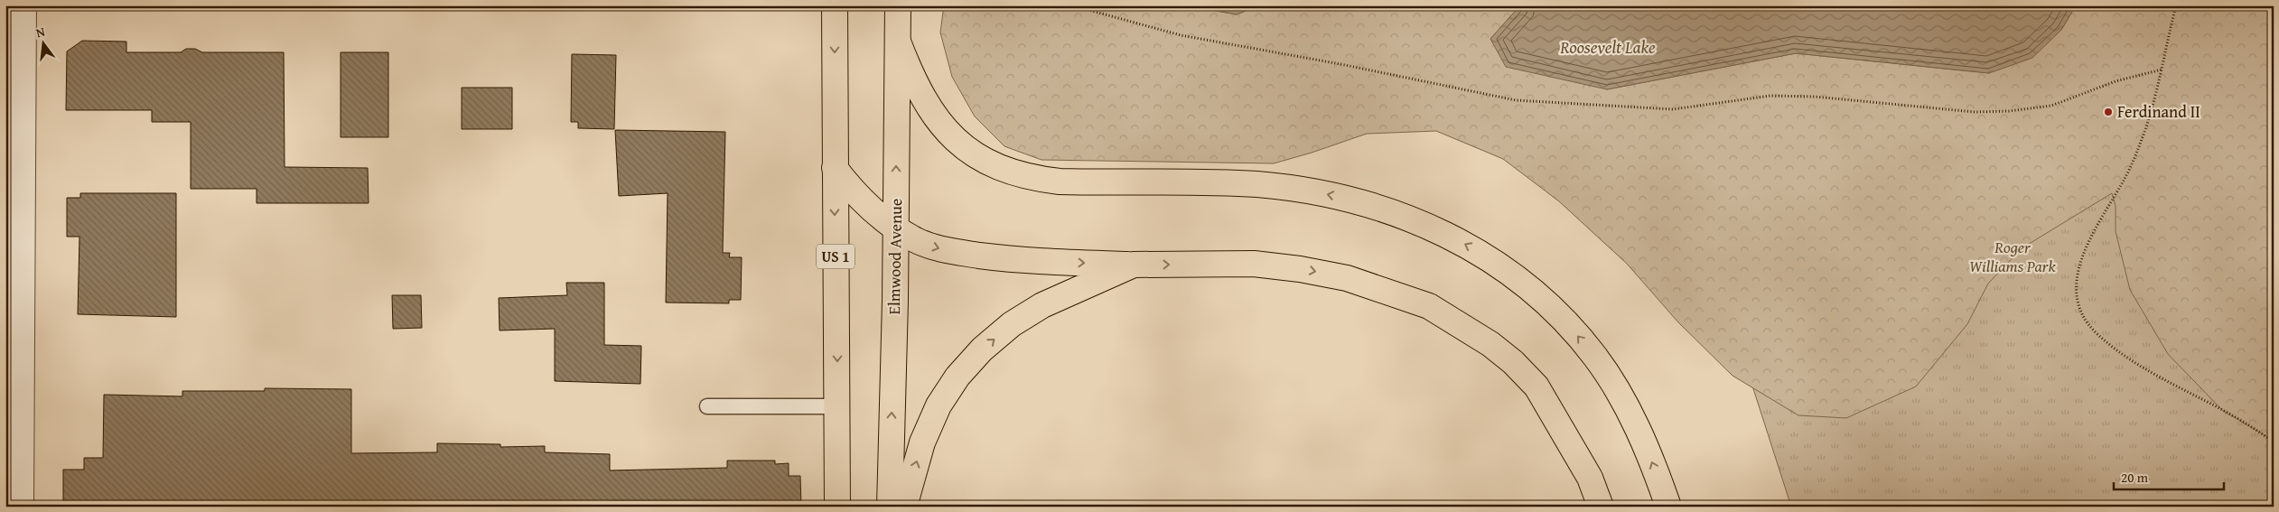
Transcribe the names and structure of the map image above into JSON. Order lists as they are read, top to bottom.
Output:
{
  "streets": {
    "main road": ["US 1", "Elmwood Avenue"]
  },
  "water": ["Roosevelt Lake"],
  "parks": ["Roger Williams Park"],
  "places": ["Ferdinand II"],
  "scale_bar": "20 m",
  "north": "top"
}
